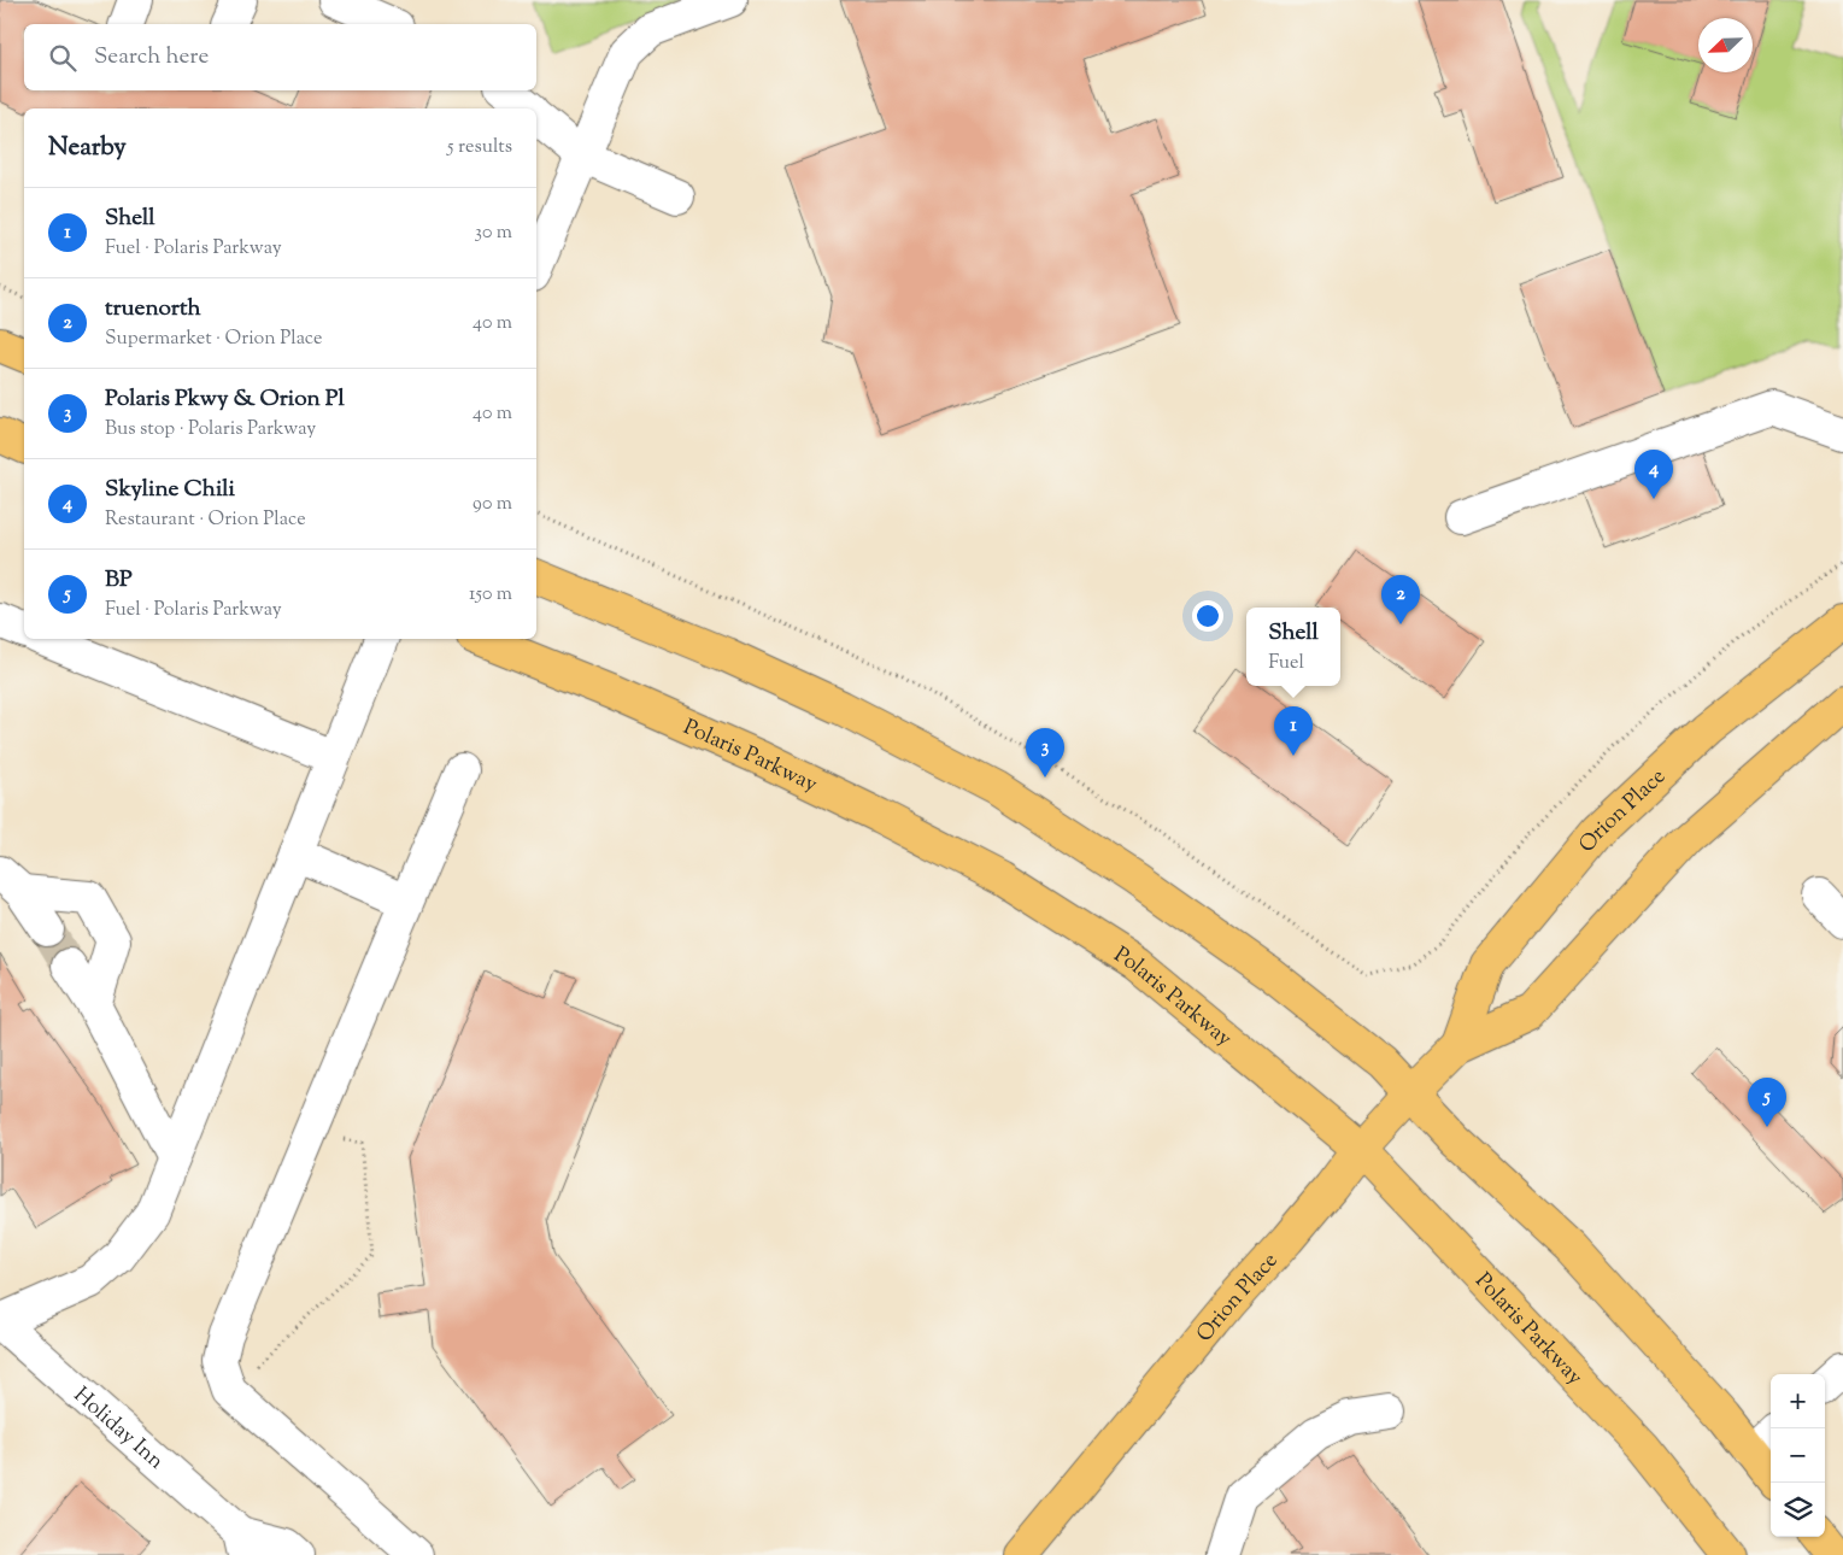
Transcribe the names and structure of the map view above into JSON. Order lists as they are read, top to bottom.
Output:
{
  "streets": {
    "main road": ["Polaris Parkway", "Orion Place"],
    "street": ["Holiday Inn"]
  },
  "crossings": [
    ["Polaris Parkway", "Orion Place"]
  ],
  "north": "bottom left",
  "page": {
    "search": "Search here",
    "heading": ["Nearby", "5 results"],
    "list": [
      {
        "mark": "1",
        "name": "Shell",
        "note": "Fuel · Polaris Parkway",
        "value": "30 m"
      },
      {
        "mark": "2",
        "name": "truenorth",
        "note": "Supermarket · Orion Place",
        "value": "40 m"
      },
      {
        "mark": "3",
        "name": "Polaris Pkwy & Orion Pl",
        "note": "Bus stop · Polaris Parkway",
        "value": "40 m"
      },
      {
        "mark": "4",
        "name": "Skyline Chili",
        "note": "Restaurant · Orion Place",
        "value": "90 m"
      },
      {
        "mark": "5",
        "name": "BP",
        "note": "Fuel · Polaris Parkway",
        "value": "150 m"
      }
    ],
    "pins": [
      "4",
      "2",
      "1",
      "3",
      "5"
    ],
    "popup": ["Shell", "Fuel"],
    "map_buttons": ["+", "−"]
  }
}
